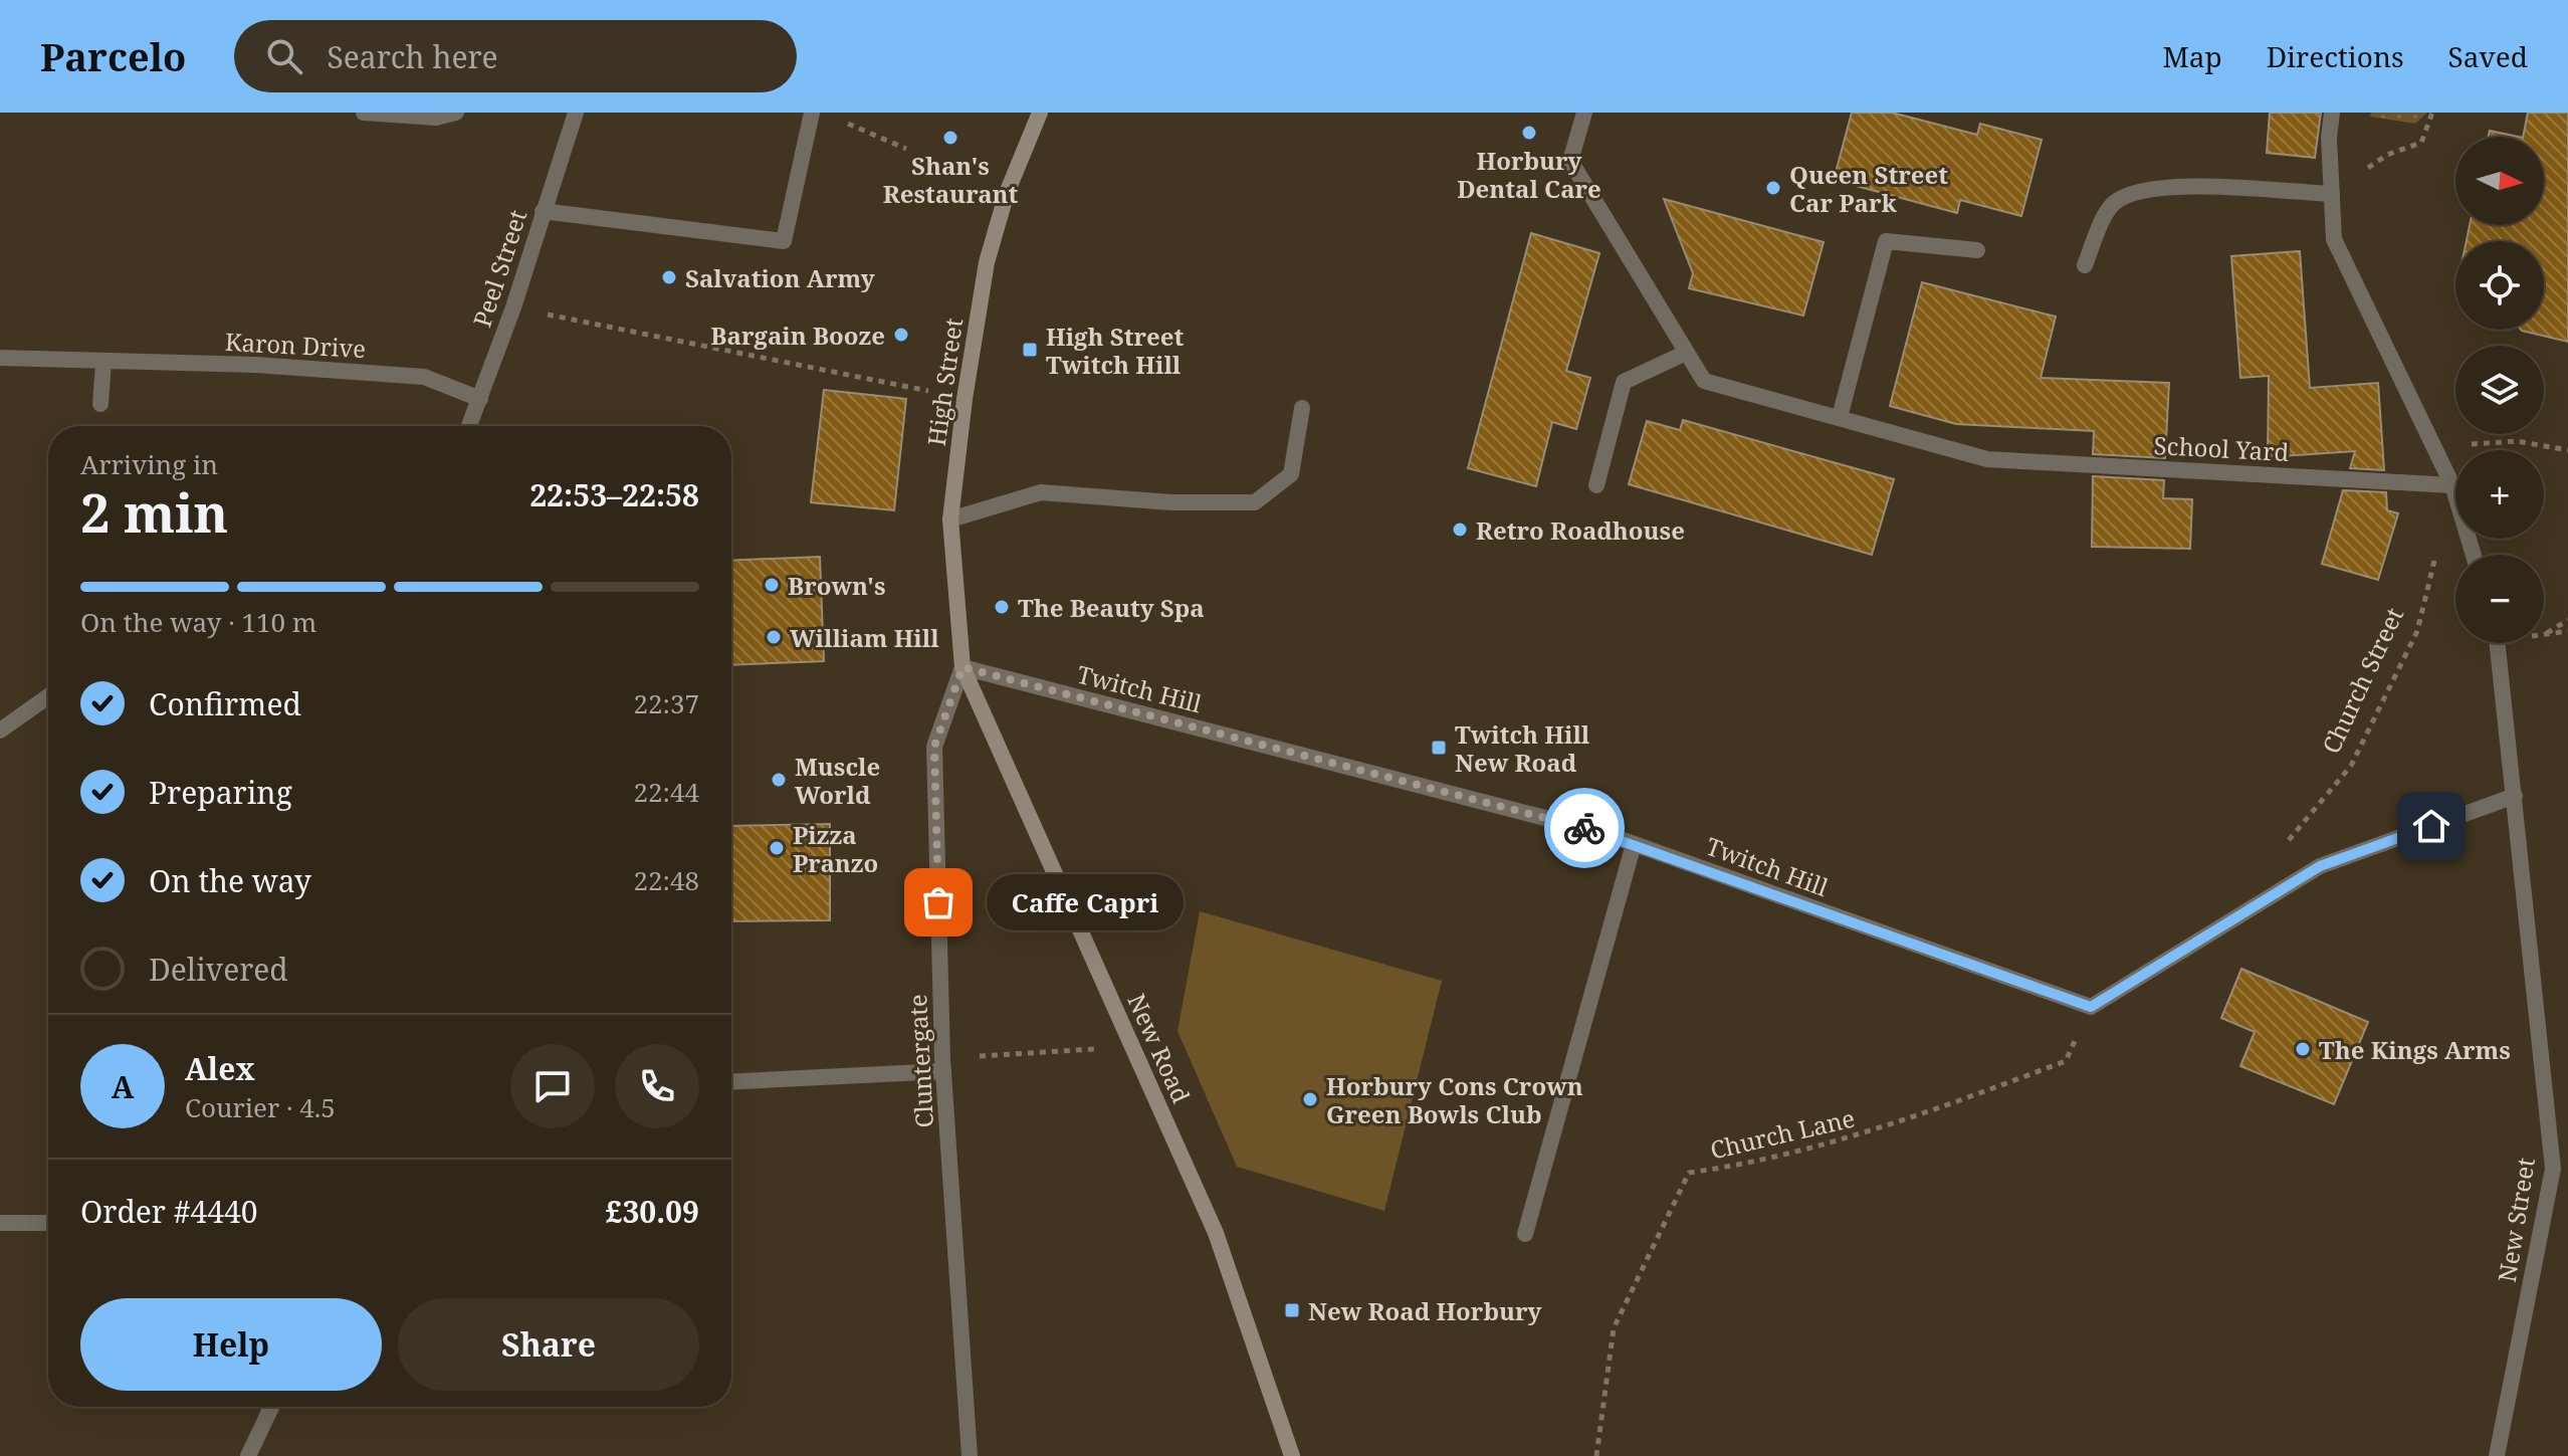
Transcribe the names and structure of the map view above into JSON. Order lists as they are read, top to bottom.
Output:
{
  "streets": {
    "main road": ["High Street", "New Road"],
    "street": [
      "Peel Street",
      "Karon Drive",
      "School Yard",
      "Twitch Hill",
      "Cluntergate",
      "New Street"
    ],
    "path": ["Church Street", "Church Lane"]
  },
  "crossings": [
    ["Peel Street", "Karon Drive"],
    ["High Street", "Twitch Hill"],
    ["High Street", "New Road"],
    ["High Street", "Cluntergate"],
    ["Twitch Hill", "New Road"],
    ["Twitch Hill", "Cluntergate"],
    ["Twitch Hill", "Church Lane"],
    ["New Road", "Cluntergate"]
  ],
  "places": {
    "other": [
      "Horbury Dental Care",
      "Shan's Restaurant",
      "Queen Street Car Park",
      "Salvation Army",
      "Bargain Booze",
      "Retro Roadhouse",
      "Brown's",
      "The Beauty Spa",
      "William Hill",
      "Muscle World",
      "Pizza Pranzo",
      "Caffe Capri",
      "The Kings Arms",
      "Horbury Cons Crown Green Bowls Club"
    ],
    "transit": ["High Street Twitch Hill", "Twitch Hill New Road", "New Road Horbury"]
  },
  "north": "right",
  "page": {
    "header": "Parcelo",
    "search": "Search here",
    "nav": ["Map", "Directions", "Saved"],
    "map_buttons": ["+", "−"],
    "heading": ["2 min", "Arriving in", "22:53–22:58"],
    "panel": [
      "Alex",
      "Courier · 4.5",
      "Order #4440",
      "£30.09"
    ],
    "bar": "On the way · 110 m",
    "list": [
      ["Confirmed", "22:37"],
      ["Preparing", "22:44"],
      ["On the way", "22:48"],
      "Delivered"
    ],
    "bubble": "Caffe Capri",
    "round": "A",
    "buttons": ["Help", "Share"]
  }
}
